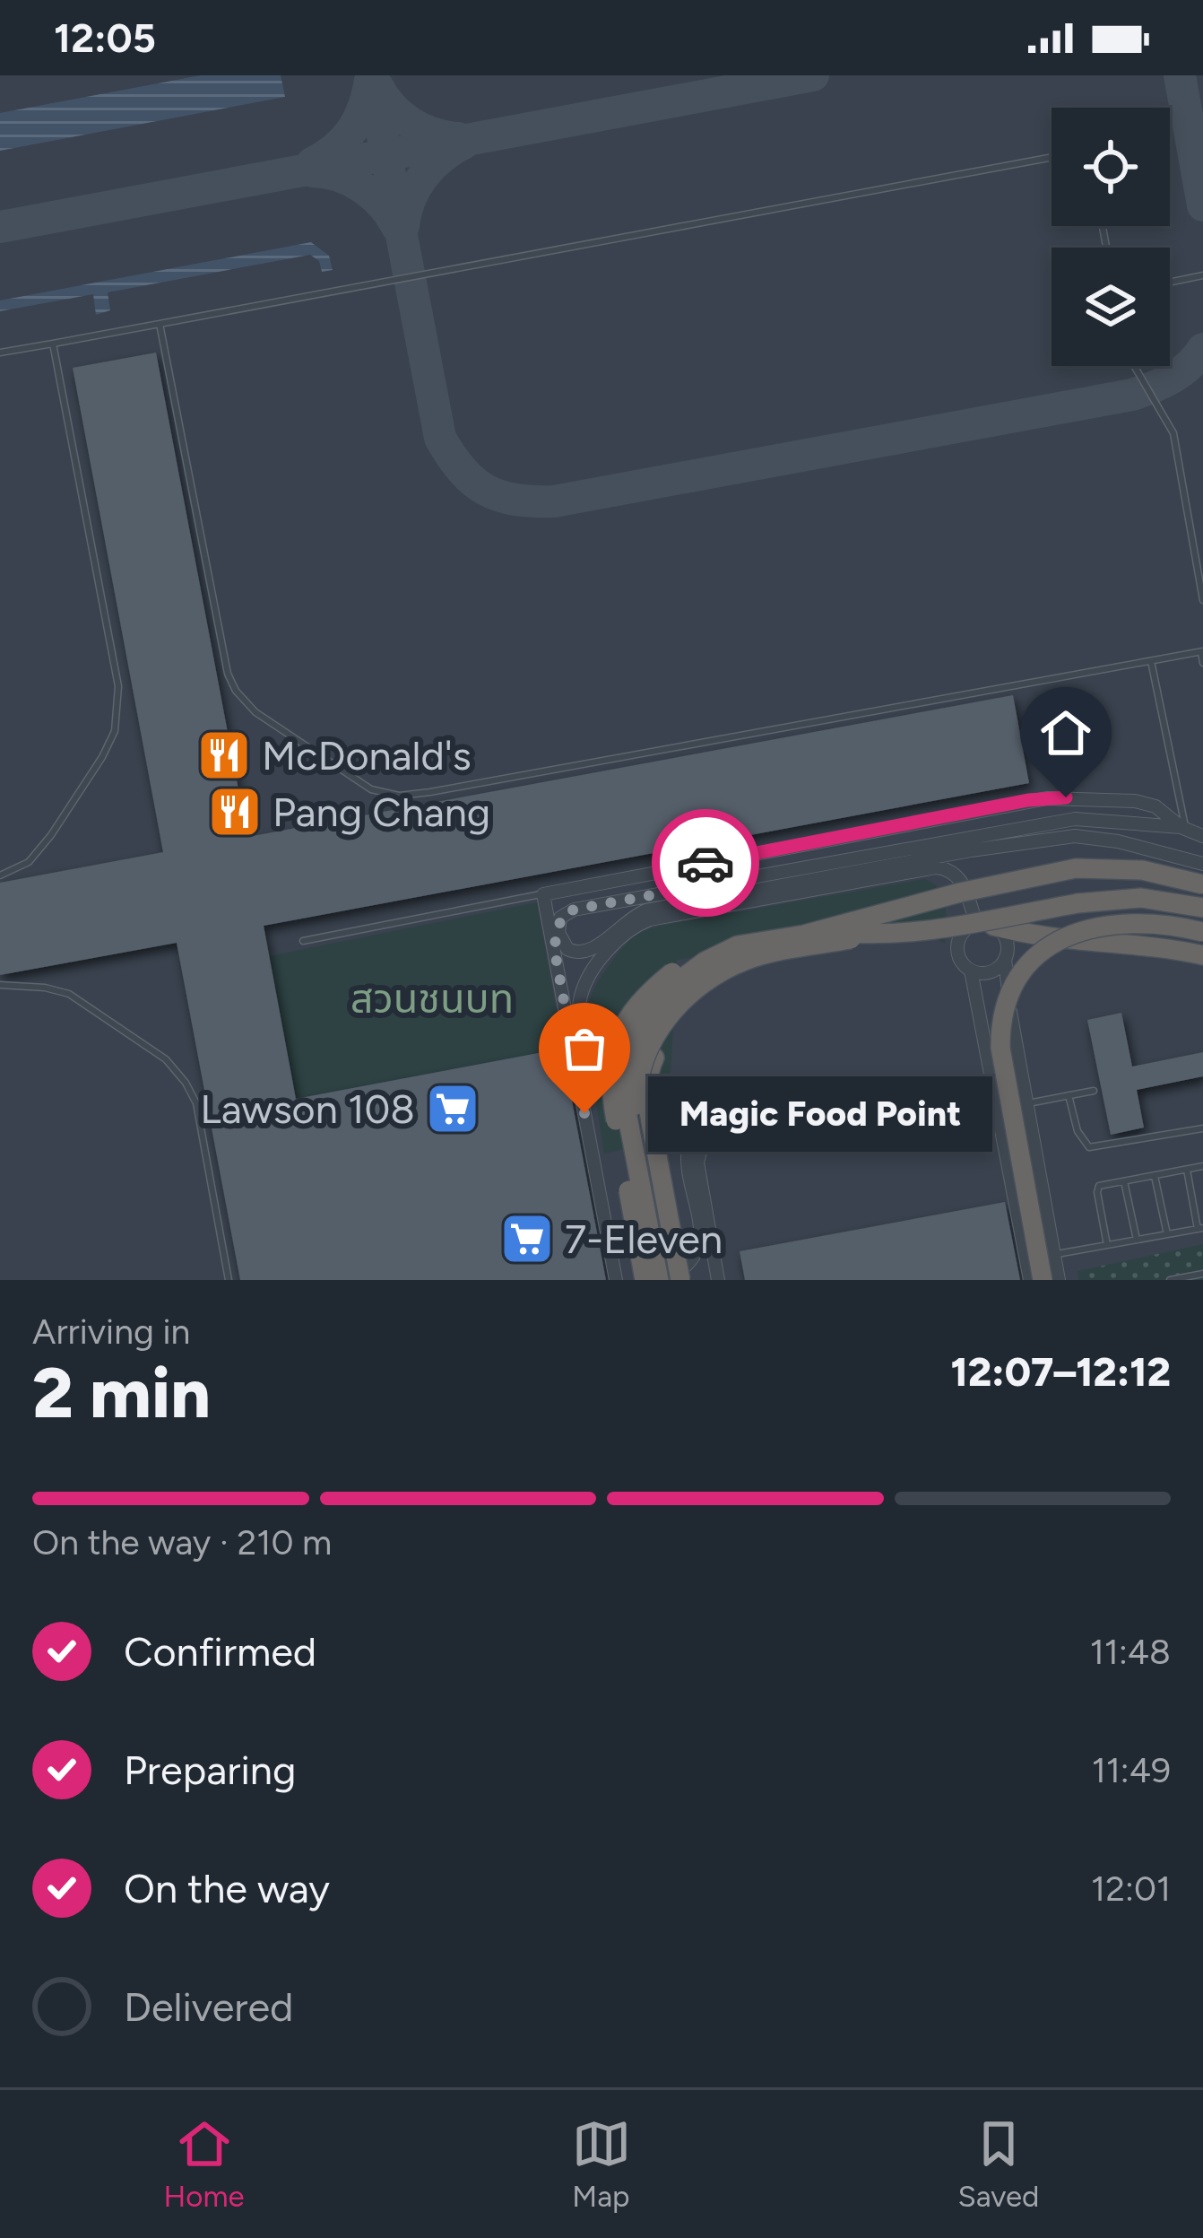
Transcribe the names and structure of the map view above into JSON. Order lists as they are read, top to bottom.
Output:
{
  "parks": ["สวนชนบท"],
  "places": {
    "restaurant": ["McDonald's", "Pang Chang"],
    "supermarket": ["Lawson 108", "7-Eleven"],
    "other": ["Magic Food Point"]
  },
  "page": {
    "status": "12:05",
    "bubble": "Magic Food Point",
    "heading": ["2 min", "Arriving in", "12:07–12:12"],
    "bar": "On the way · 210 m",
    "list": [
      ["Confirmed", "11:48"],
      ["Preparing", "11:49"],
      ["On the way", "12:01"],
      "Delivered"
    ],
    "tabs": ["Home", "Map", "Saved"]
  }
}
